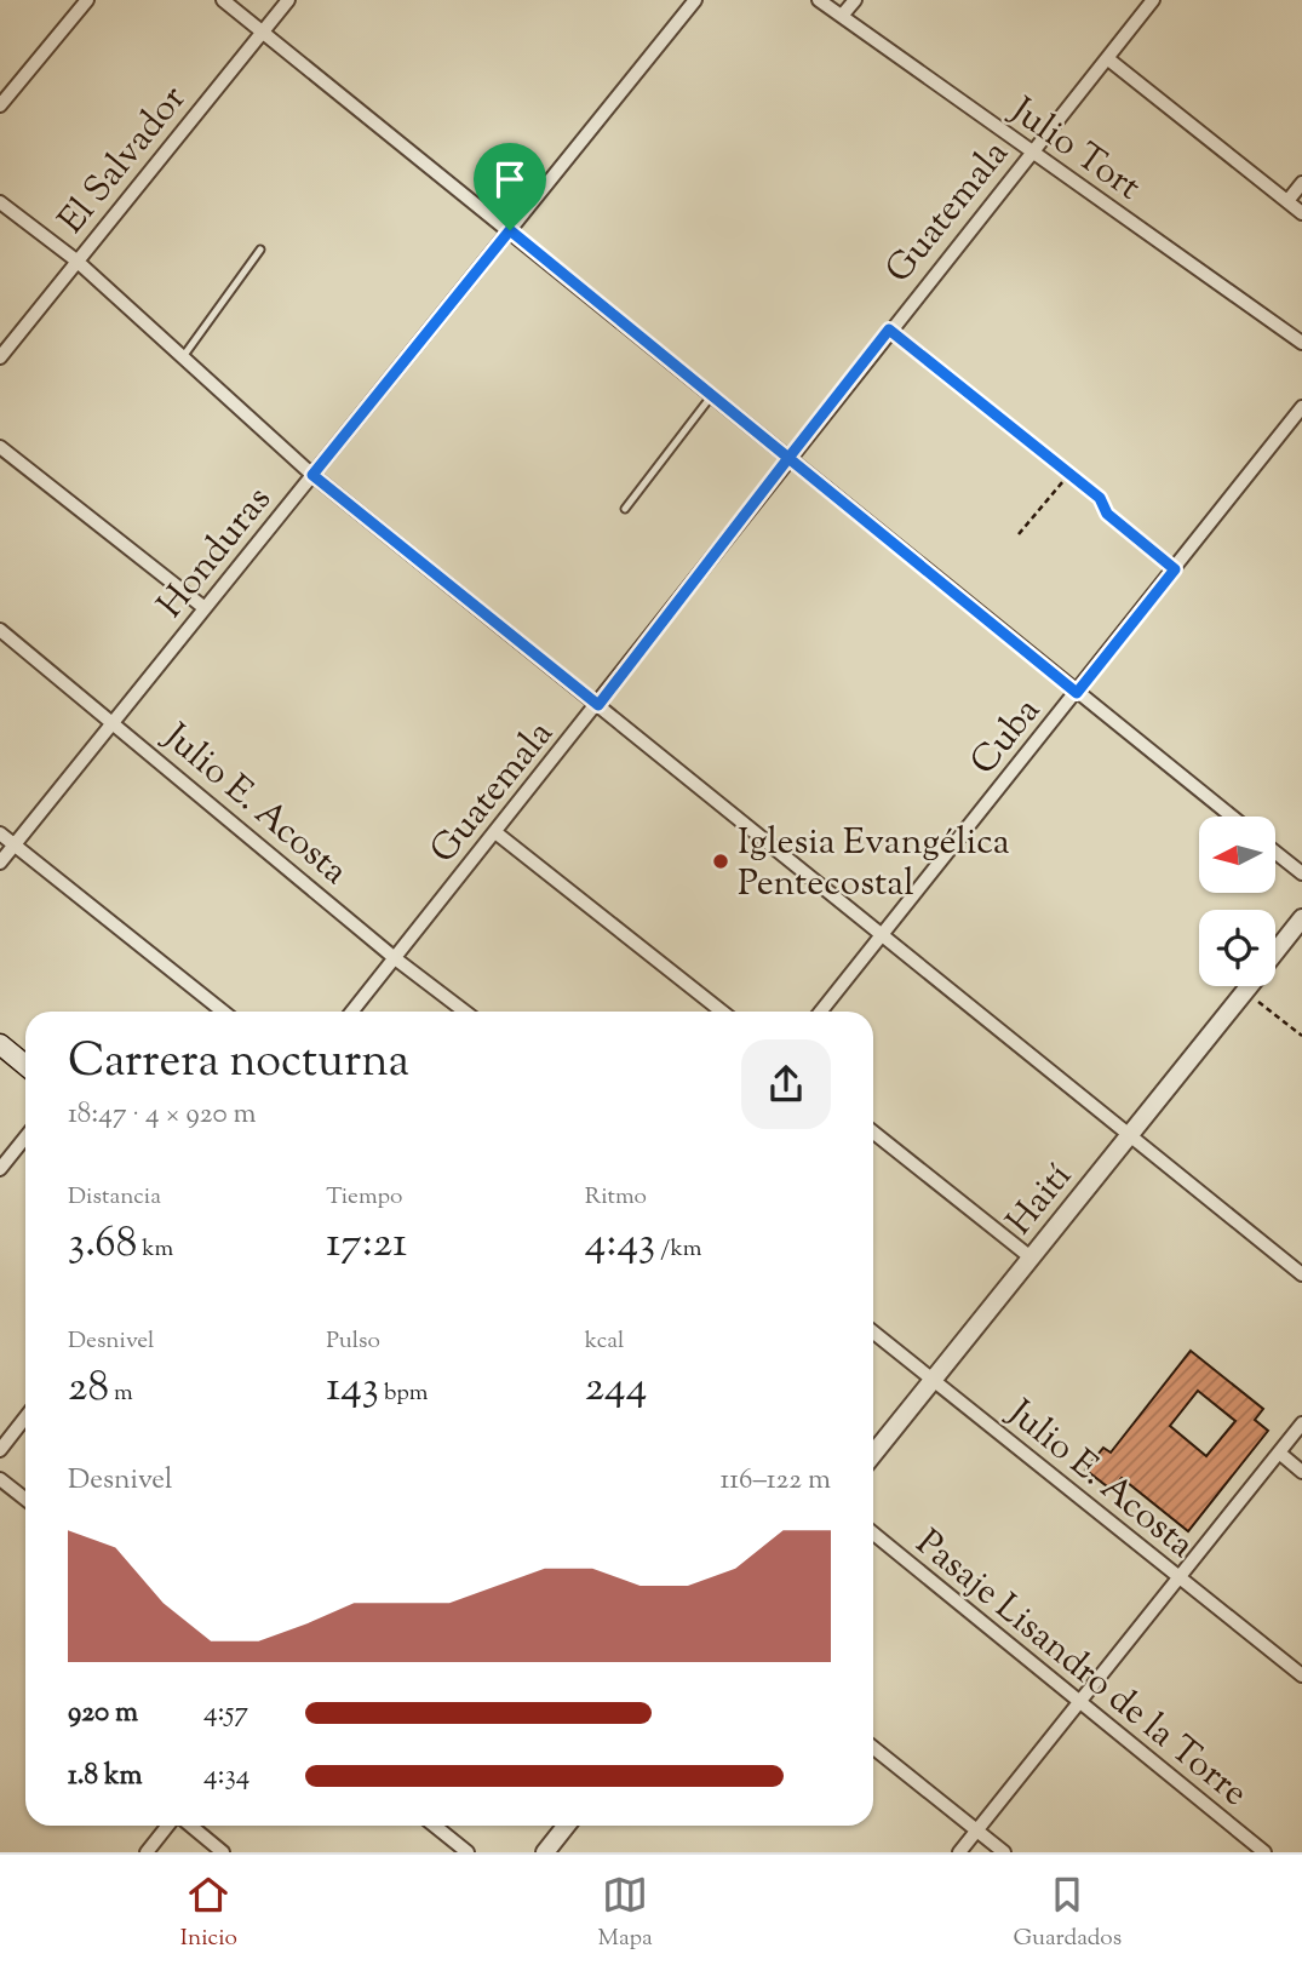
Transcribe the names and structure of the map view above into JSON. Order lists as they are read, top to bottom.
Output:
{
  "streets": {
    "street": [
      "Julio Tort",
      "El Salvador",
      "Guatemala",
      "Honduras",
      "Cuba",
      "Julio E. Acosta",
      "Haití",
      "Pasaje Lisandro de la Torre"
    ]
  },
  "crossings": [
    ["Julio Tort", "Guatemala"],
    ["Guatemala", "Julio E. Acosta"],
    ["Honduras", "Julio E. Acosta"],
    ["Julio E. Acosta", "Haití"]
  ],
  "places": ["Iglesia Evangélica Pentecostal"],
  "north": "left",
  "page": {
    "heading": ["Carrera nocturna", "18:47 · 4 × 920 m"],
    "stats": [
      ["Distancia", "3.68 km"],
      ["Tiempo", "17:21"],
      ["Ritmo", "4:43 /km"],
      ["Desnivel", "28 m"],
      ["Pulso", "143 bpm"],
      ["kcal", "244"]
    ],
    "chart": ["Desnivel", "116–122 m"],
    "list": [
      {
        "name": "920 m",
        "note": "4:57"
      },
      {
        "name": "1.8 km",
        "note": "4:34"
      }
    ],
    "tabs": ["Inicio", "Mapa", "Guardados"]
  }
}
